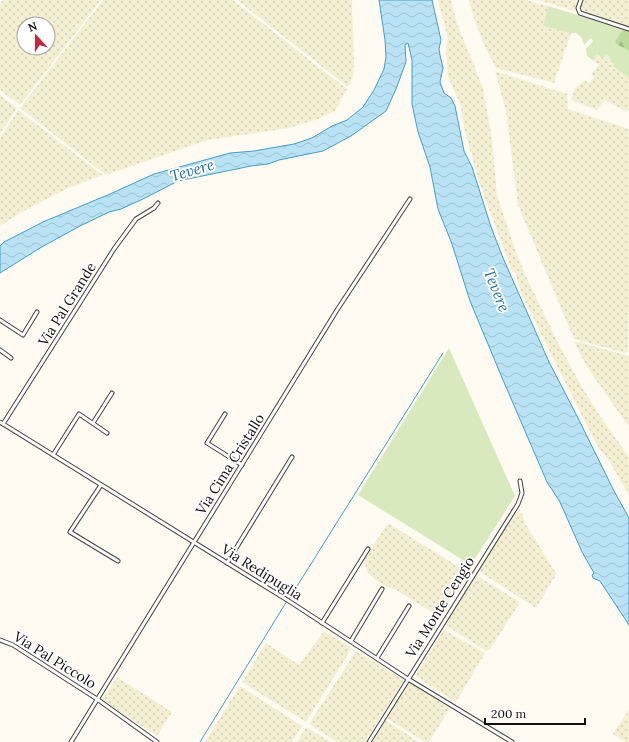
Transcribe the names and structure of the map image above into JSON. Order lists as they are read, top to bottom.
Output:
{
  "streets": {
    "street": [
      "Via Pal Grande",
      "Via Cima Cristallo",
      "Via Redipuglia",
      "Via Monte Cengio",
      "Via Pal Piccolo"
    ]
  },
  "crossings": [
    ["Via Pal Grande", "Via Redipuglia"],
    ["Via Cima Cristallo", "Via Redipuglia"],
    ["Via Cima Cristallo", "Via Pal Piccolo"],
    ["Via Redipuglia", "Via Monte Cengio"]
  ],
  "water": ["Tevere"],
  "scale_bar": "200 m",
  "north": "top"
}
